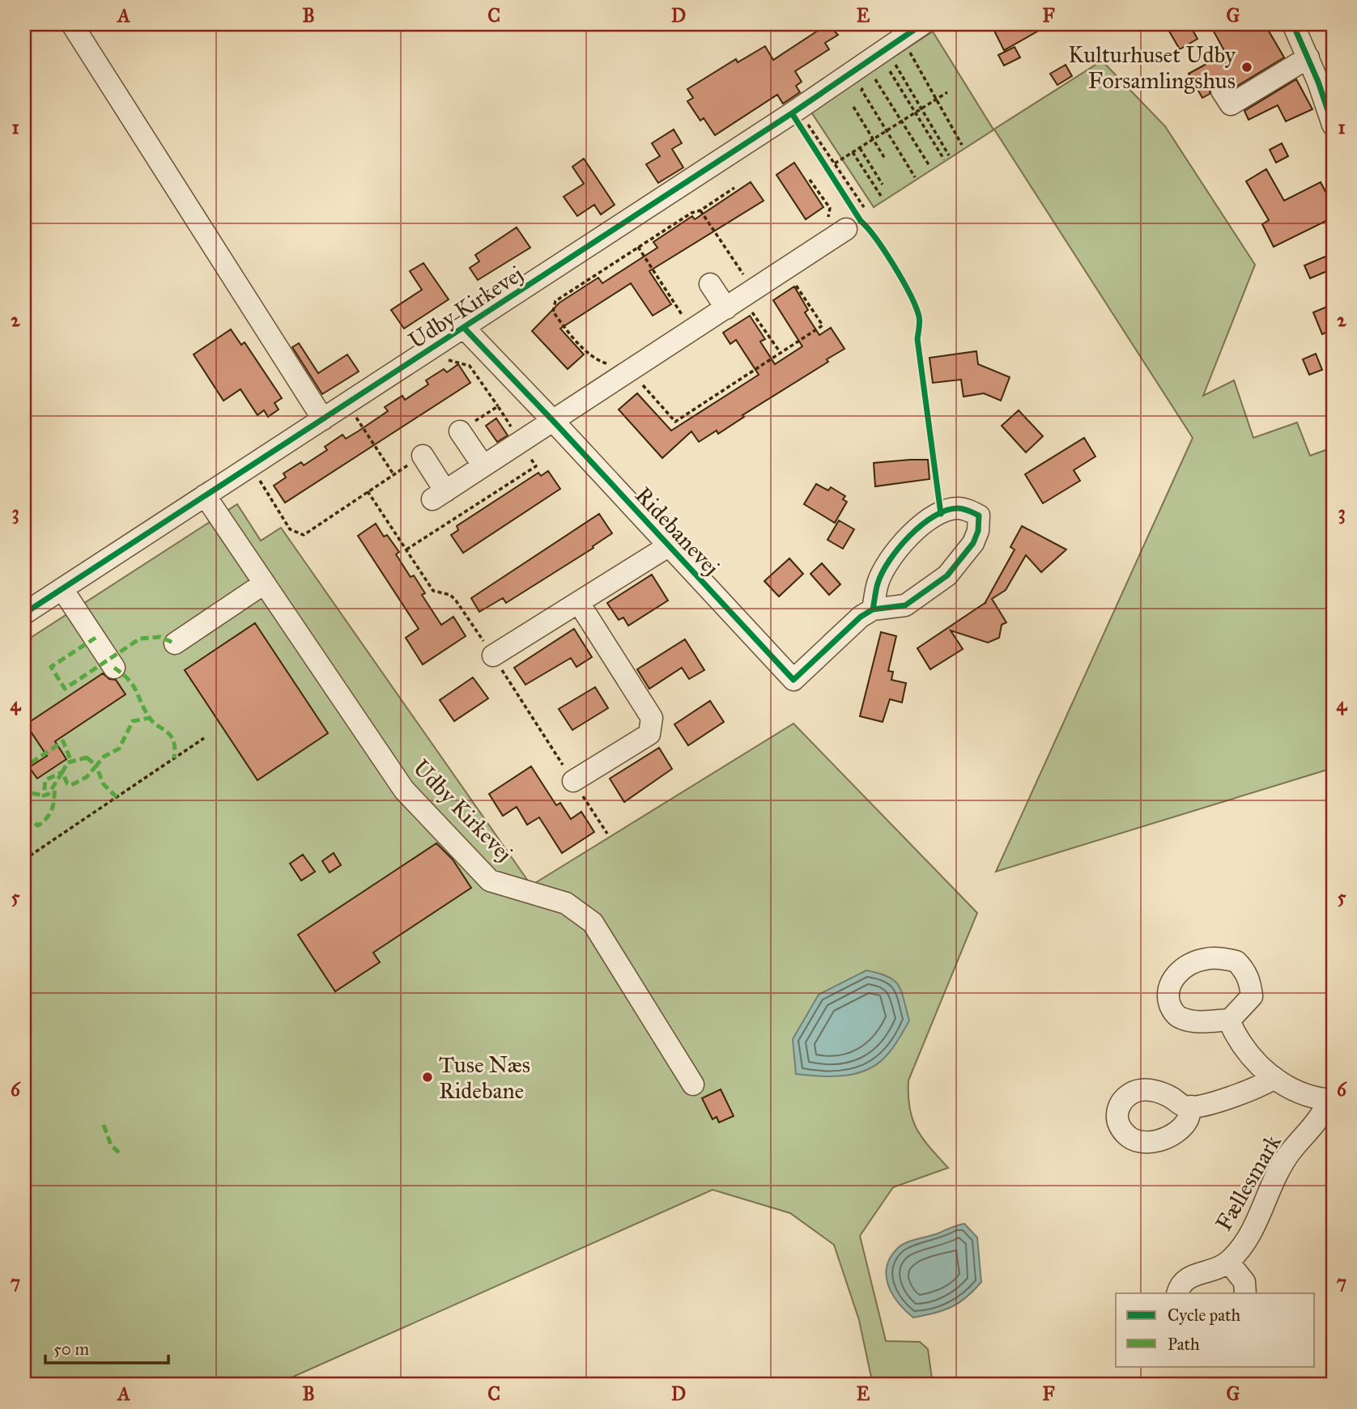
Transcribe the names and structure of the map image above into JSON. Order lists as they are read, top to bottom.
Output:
{
  "streets": {
    "street": ["Udby Kirkevej", "Ridebanevej", "Fællesmark"]
  },
  "crossings": [
    ["Udby Kirkevej", "Ridebanevej"]
  ],
  "places": ["Kulturhuset Udby Forsamlingshus", "Tuse Næs Ridebane"],
  "legend": ["Cycle path", "Path"],
  "scale_bar": "50 m",
  "grid": {
    "columns": [
      "A",
      "B",
      "C",
      "D",
      "E",
      "F",
      "G"
    ],
    "rows": [
      "1",
      "2",
      "3",
      "4",
      "5",
      "6",
      "7"
    ]
  }
}
